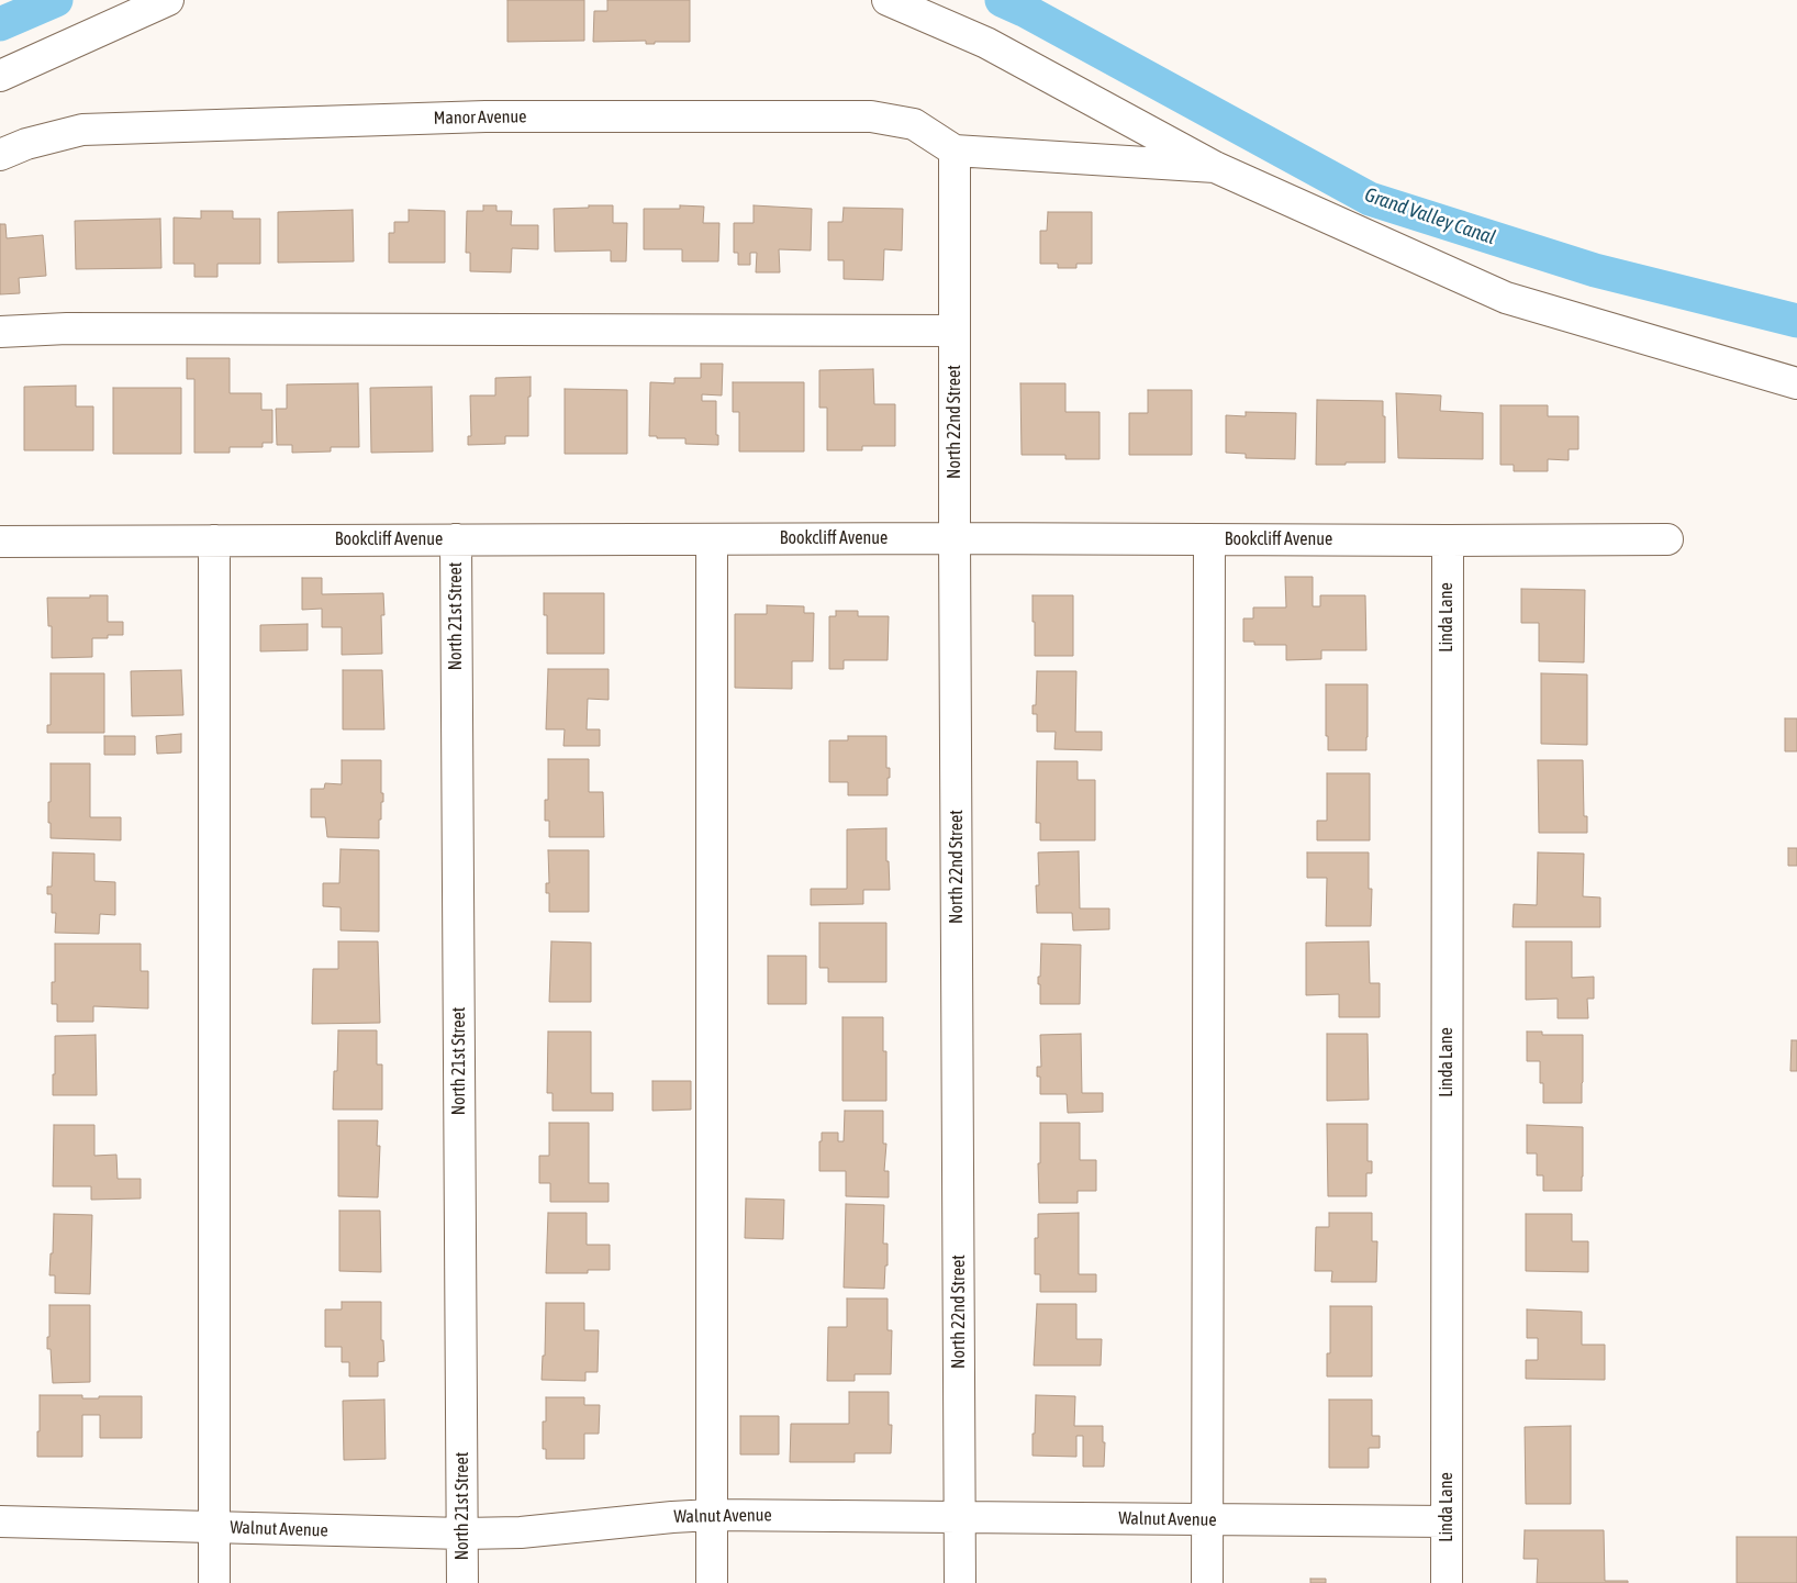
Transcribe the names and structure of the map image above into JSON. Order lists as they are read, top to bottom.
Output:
{
  "streets": {
    "street": [
      "Manor Avenue",
      "North 22nd Street",
      "Bookcliff Avenue",
      "North 21st Street",
      "Linda Lane",
      "Walnut Avenue"
    ]
  },
  "crossings": [
    ["Manor Avenue", "North 22nd Street"],
    ["North 22nd Street", "Bookcliff Avenue"],
    ["North 22nd Street", "Walnut Avenue"],
    ["Bookcliff Avenue", "North 21st Street"],
    ["Bookcliff Avenue", "Linda Lane"],
    ["North 21st Street", "Walnut Avenue"],
    ["Linda Lane", "Walnut Avenue"]
  ],
  "water": ["Grand Valley Canal"]
}
